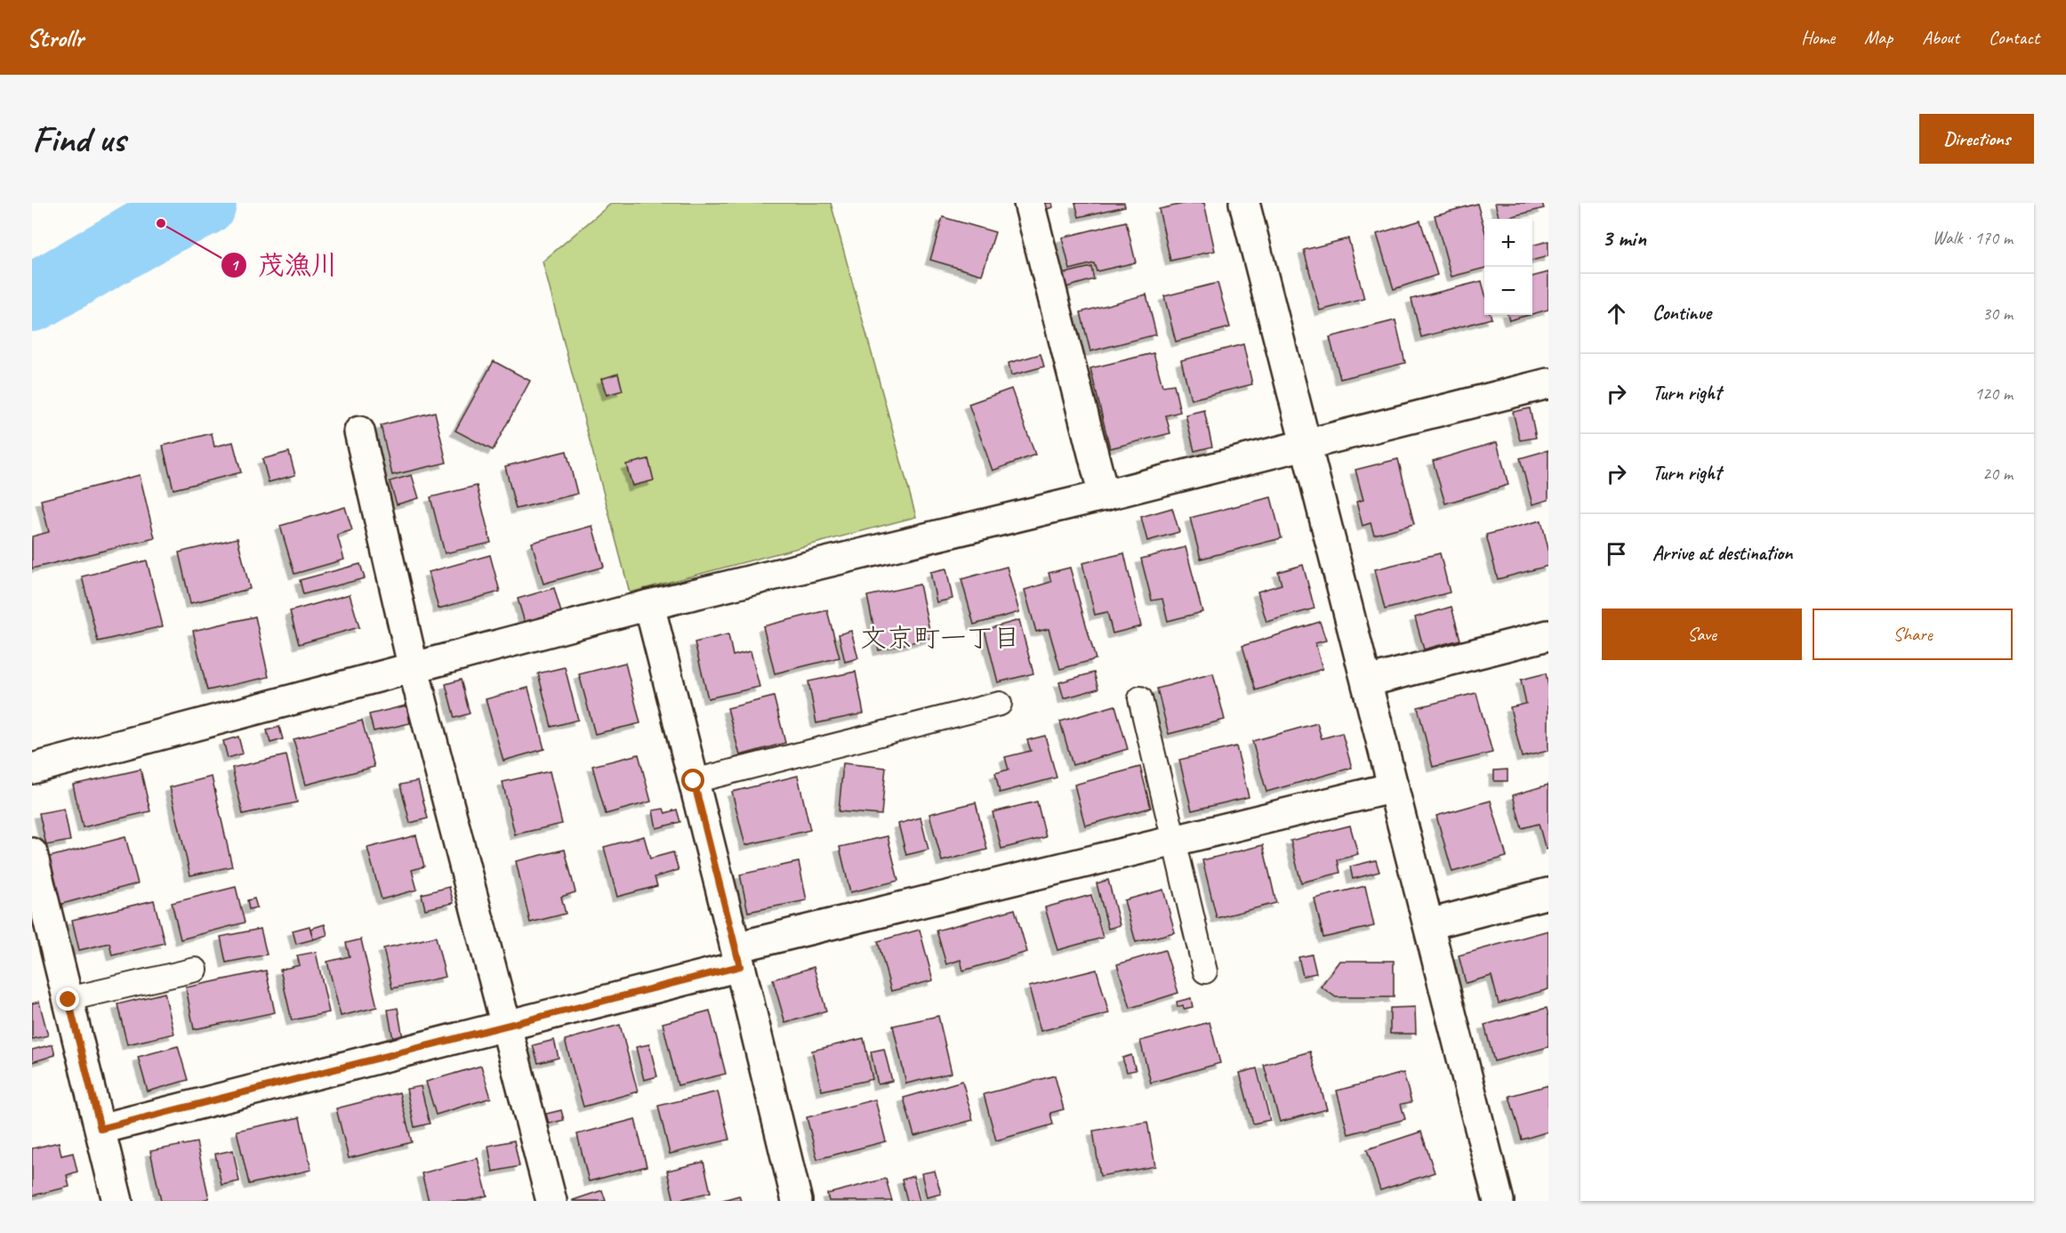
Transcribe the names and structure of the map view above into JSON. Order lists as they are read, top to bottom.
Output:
{
  "districts": ["文京町一丁目"],
  "places": ["茂漁川"],
  "page": {
    "header": "Strollr",
    "nav": [
      "Home",
      "Map",
      "About",
      "Contact"
    ],
    "buttons": [
      "Directions",
      ["Save", "Share"]
    ],
    "title": "Find us",
    "heading": ["3 min", "Walk · 170 m"],
    "map_buttons": ["+", "−"],
    "list": [
      ["Continue", "30 m"],
      ["Turn right", "120 m"],
      ["Turn right", "20 m"],
      "Arrive at destination"
    ]
  }
}
